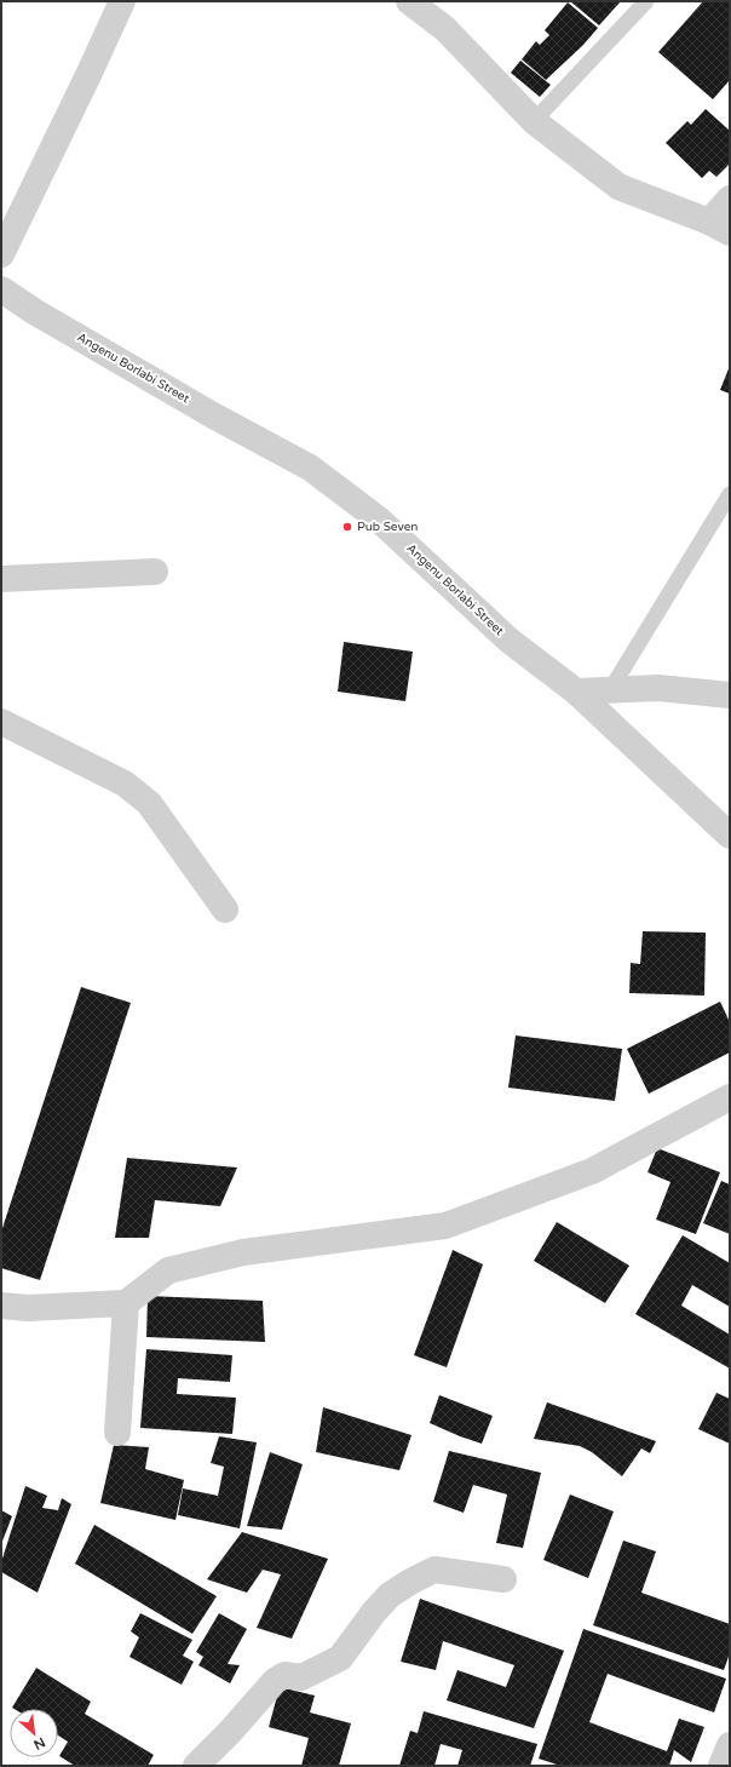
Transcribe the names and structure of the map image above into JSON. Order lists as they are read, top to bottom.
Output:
{
  "streets": {
    "street": ["Angenu Borlabi Street"]
  },
  "places": ["Pub Seven"],
  "north": "bottom right"
}
